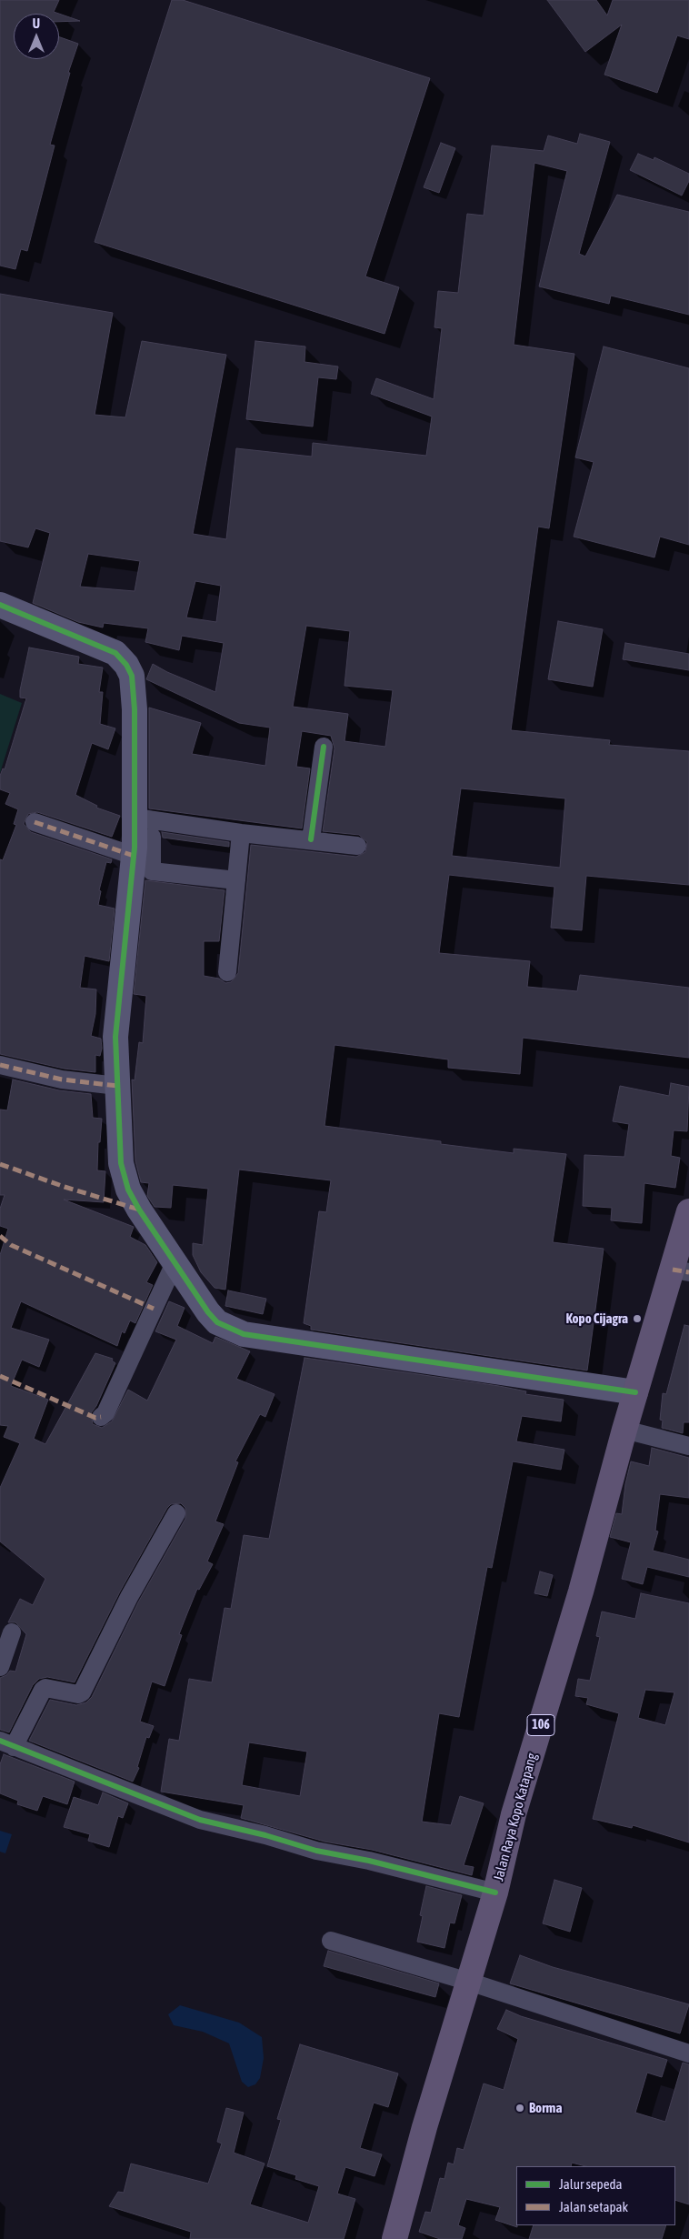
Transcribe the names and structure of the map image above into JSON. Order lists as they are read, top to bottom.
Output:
{
  "streets": {
    "main road": ["106", "Jalan Raya Kopo Katapang"]
  },
  "places": ["Kopo Cijagra", "Borma"],
  "legend": ["Jalur sepeda", "Jalan setapak"],
  "north": "top"
}
